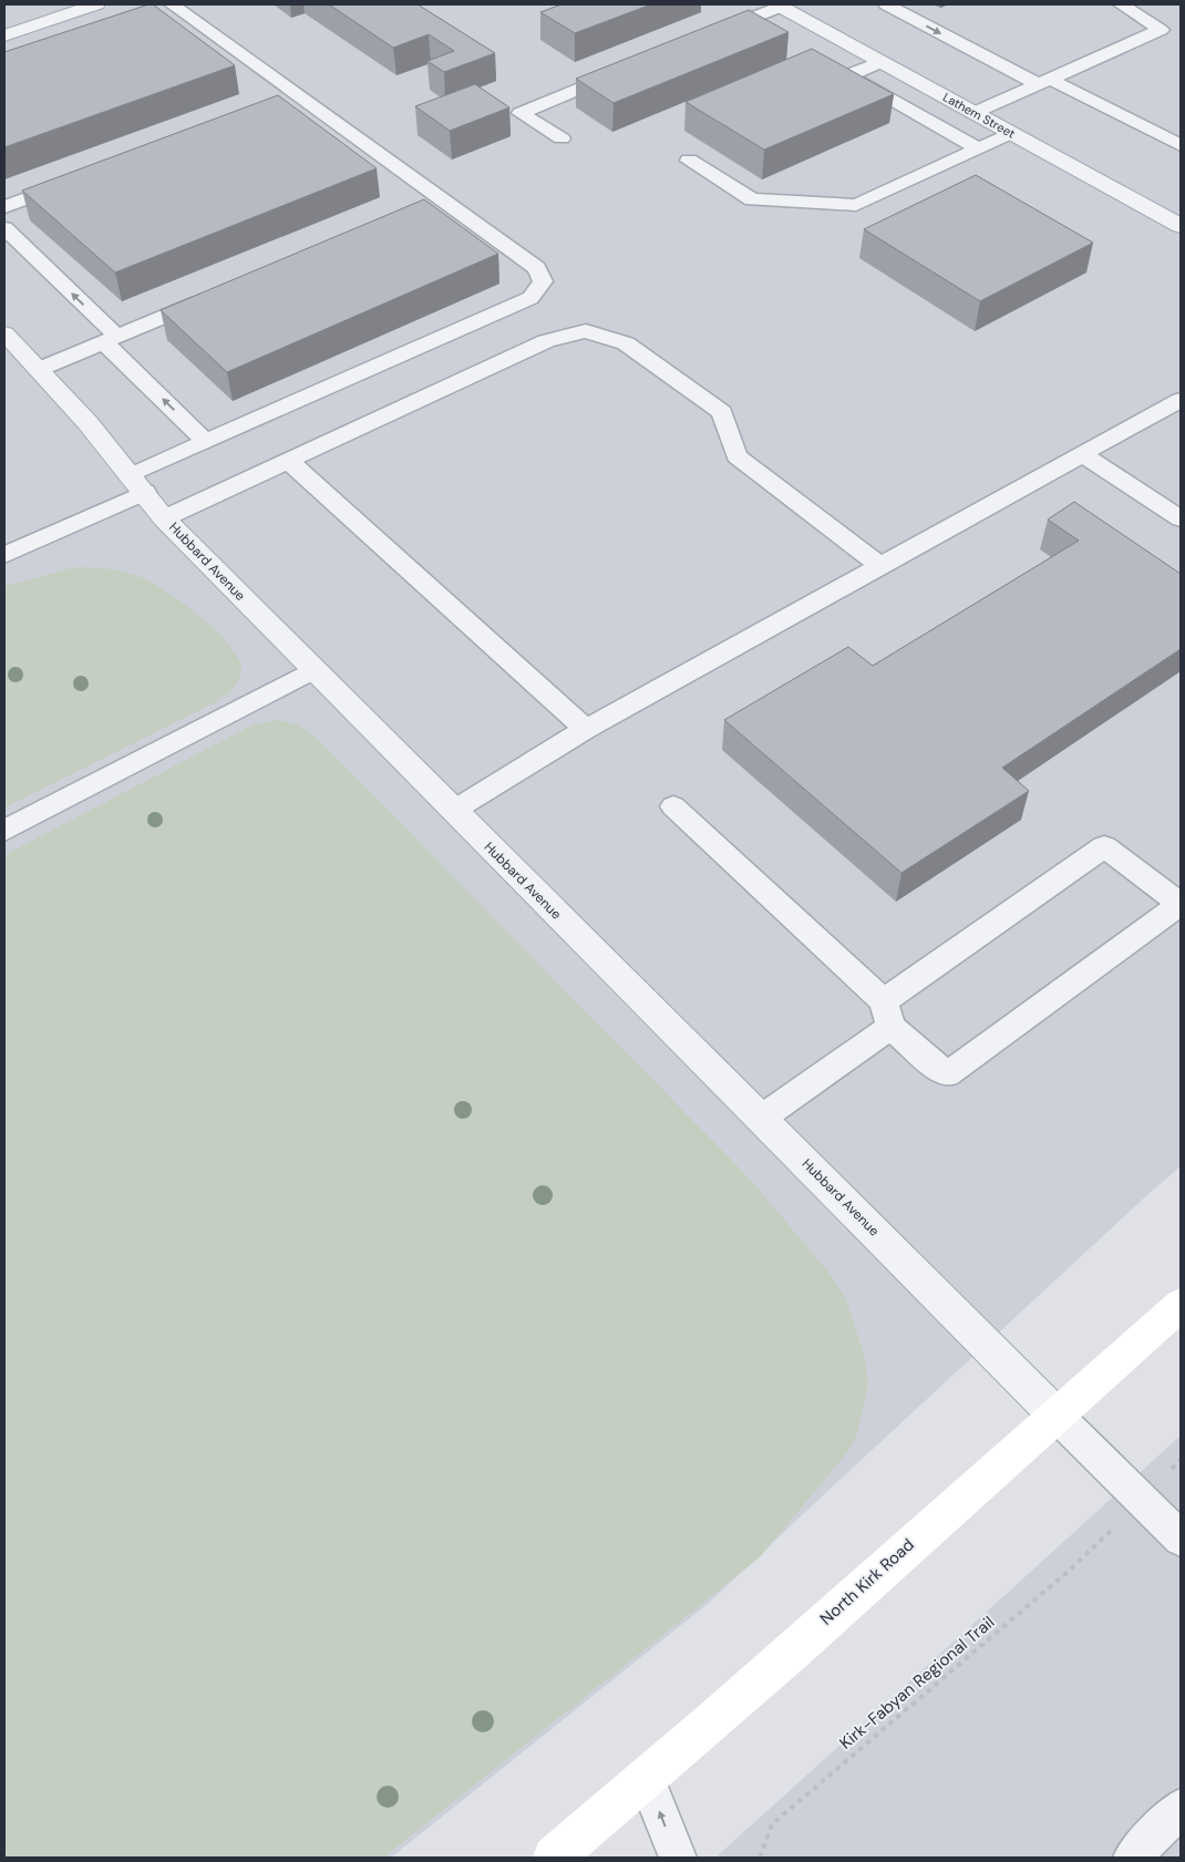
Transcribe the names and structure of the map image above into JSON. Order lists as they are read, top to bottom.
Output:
{
  "streets": {
    "street": ["Lathem Street", "Hubbard Avenue", "North Kirk Road"],
    "path": ["Kirk-Fabyan Regional Trail"]
  },
  "crossings": [
    ["Hubbard Avenue", "North Kirk Road"]
  ]
}
